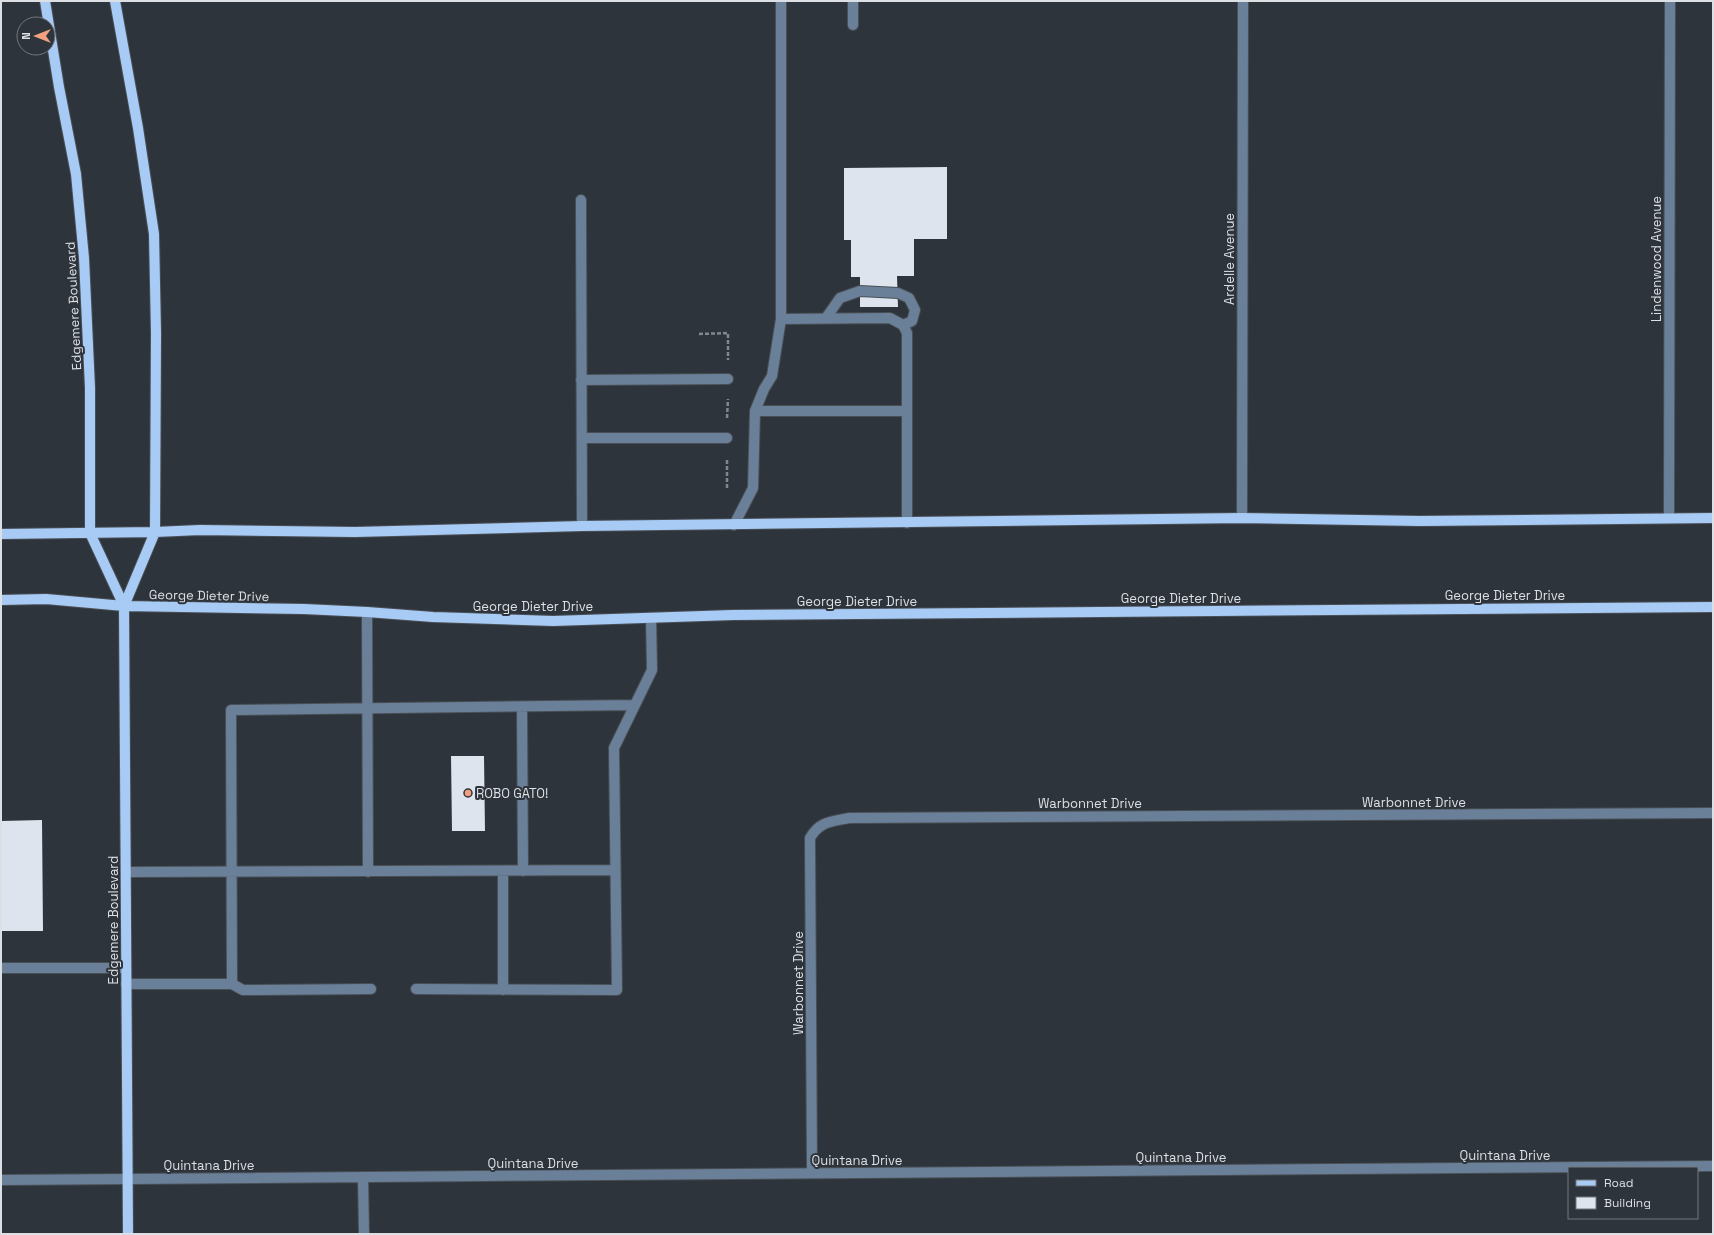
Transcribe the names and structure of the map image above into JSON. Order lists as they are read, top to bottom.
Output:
{
  "streets": {
    "main road": ["Edgemere Boulevard", "George Dieter Drive"],
    "street": [
      "Ardelle Avenue",
      "Lindenwood Avenue",
      "Warbonnet Drive",
      "Quintana Drive"
    ]
  },
  "crossings": [
    ["Edgemere Boulevard", "George Dieter Drive"],
    ["Edgemere Boulevard", "Quintana Drive"],
    ["Warbonnet Drive", "Quintana Drive"]
  ],
  "places": ["ROBO GATO!"],
  "legend": ["Road", "Building"],
  "north": "left"
}
